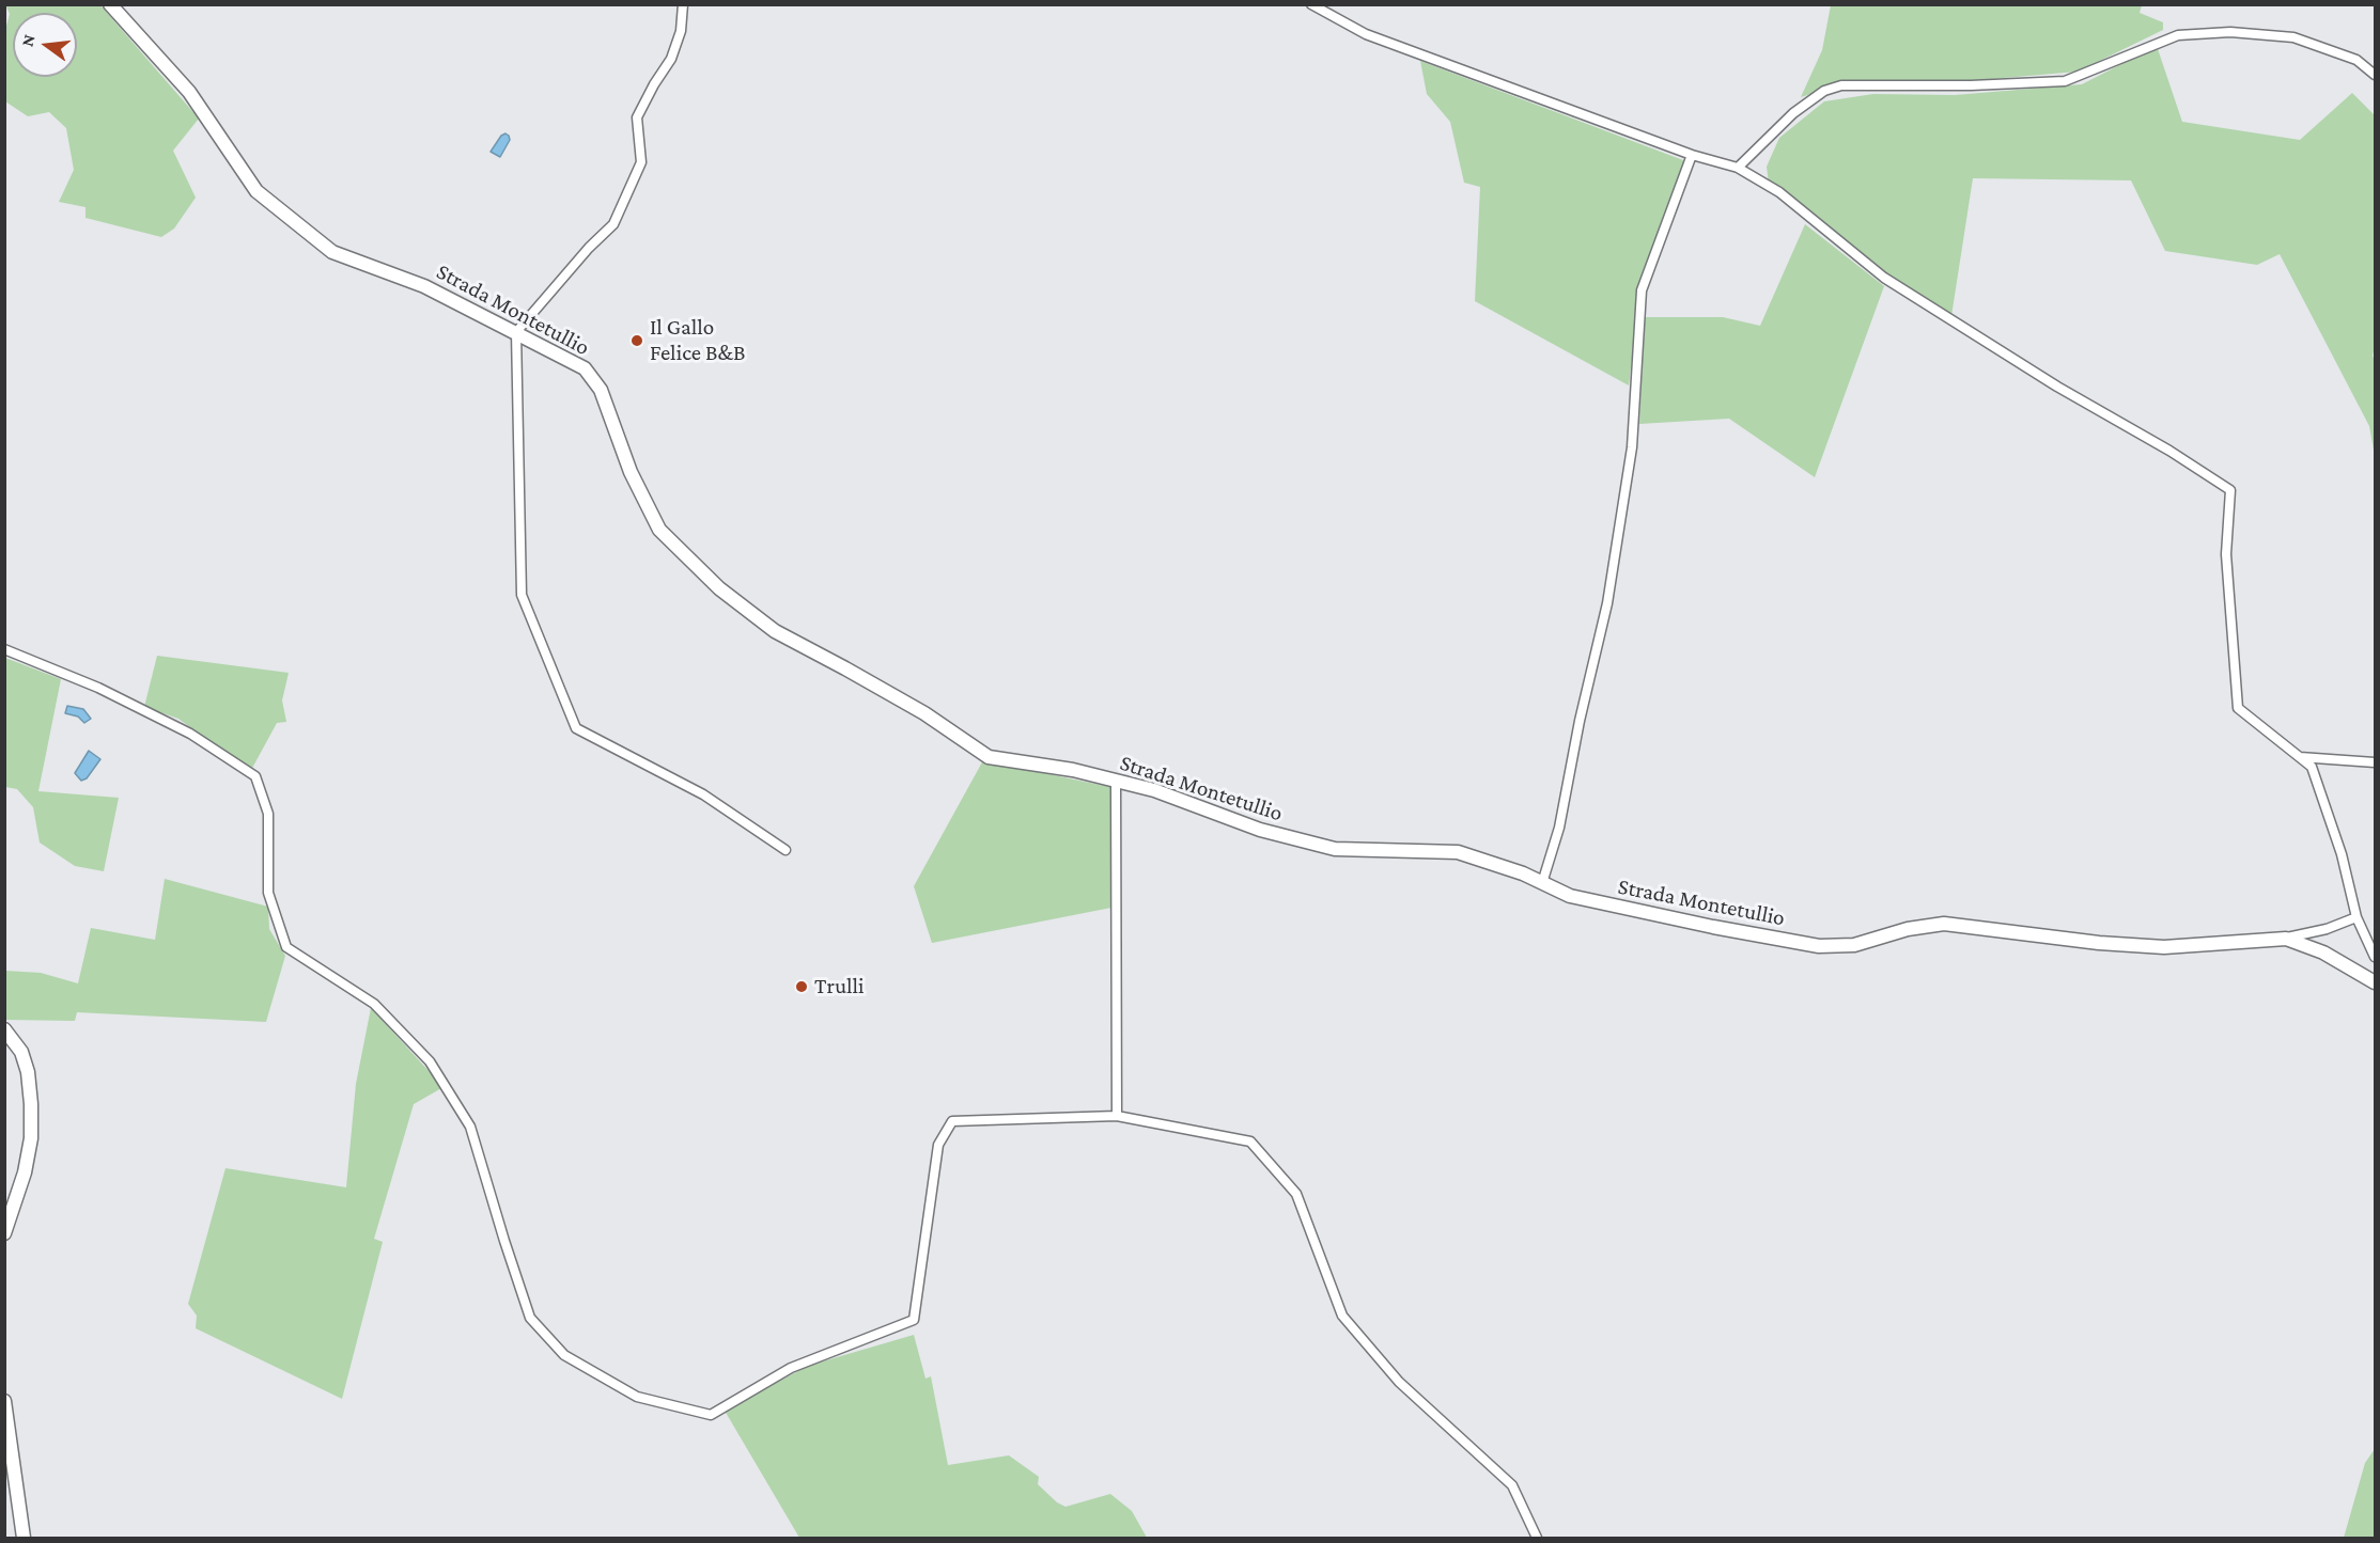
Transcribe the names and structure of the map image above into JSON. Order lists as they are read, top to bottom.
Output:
{
  "streets": {
    "street": ["Strada Montetullio"]
  },
  "places": ["Il Gallo Felice B&B", "Trulli"],
  "north": "left"
}
